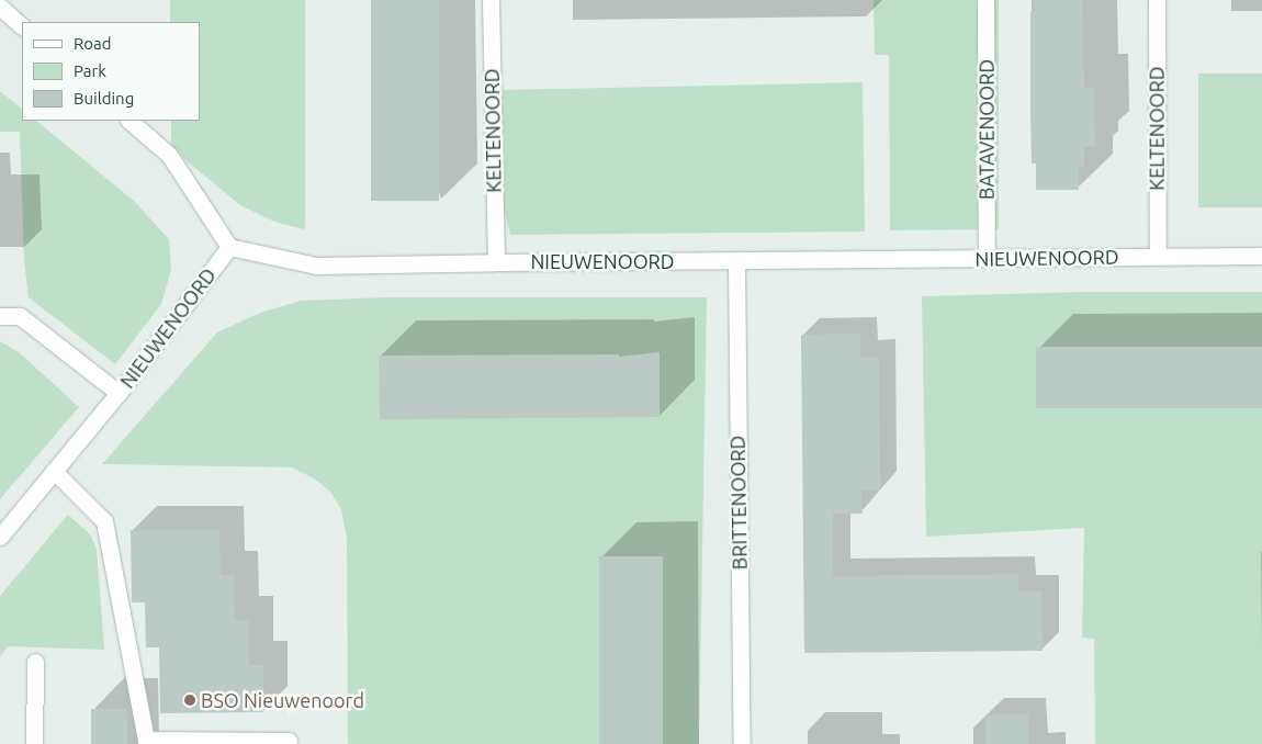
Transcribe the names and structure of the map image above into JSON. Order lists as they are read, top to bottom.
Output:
{
  "streets": {
    "street": [
      "KELTENOORD",
      "BATAVENOORD",
      "NIEUWENOORD",
      "BRITTENOORD"
    ]
  },
  "crossings": [
    ["KELTENOORD", "NIEUWENOORD"],
    ["BATAVENOORD", "NIEUWENOORD"],
    ["NIEUWENOORD", "BRITTENOORD"]
  ],
  "places": ["BSO Nieuwenoord"],
  "legend": ["Road", "Park", "Building"]
}
